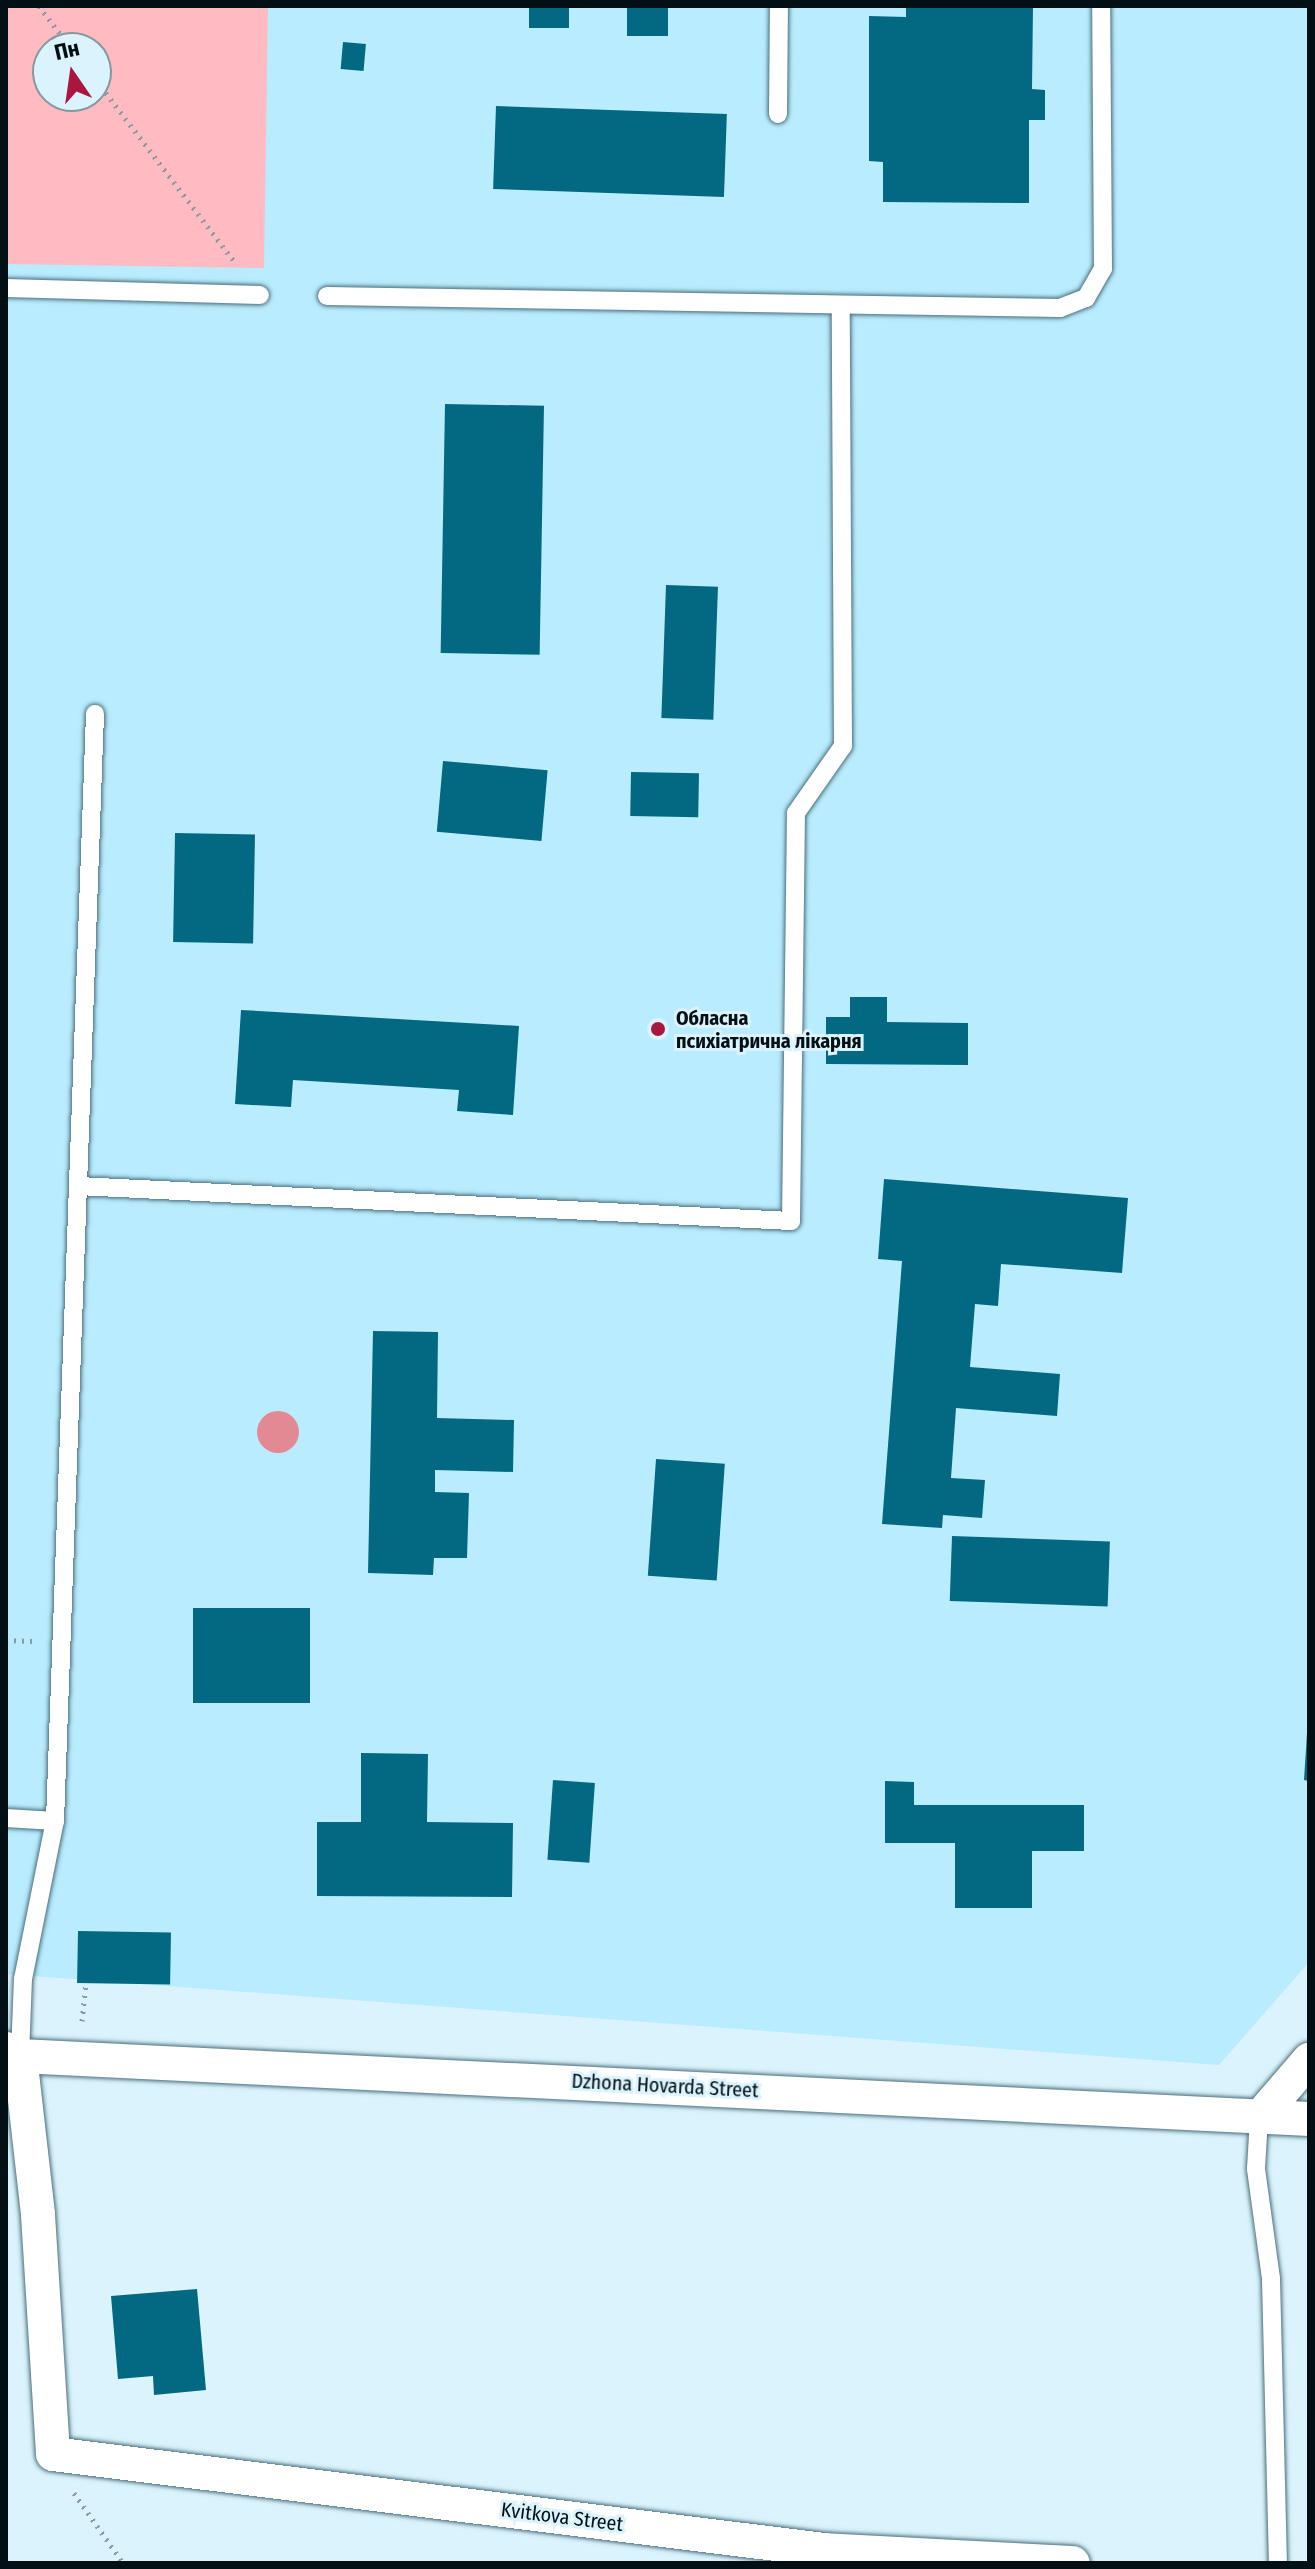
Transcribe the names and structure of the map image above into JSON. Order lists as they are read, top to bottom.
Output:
{
  "streets": {
    "street": ["Dzhona Hovarda Street", "Kvitkova Street"]
  },
  "places": ["Обласна психіатрична лікарня"],
  "north": "top"
}
